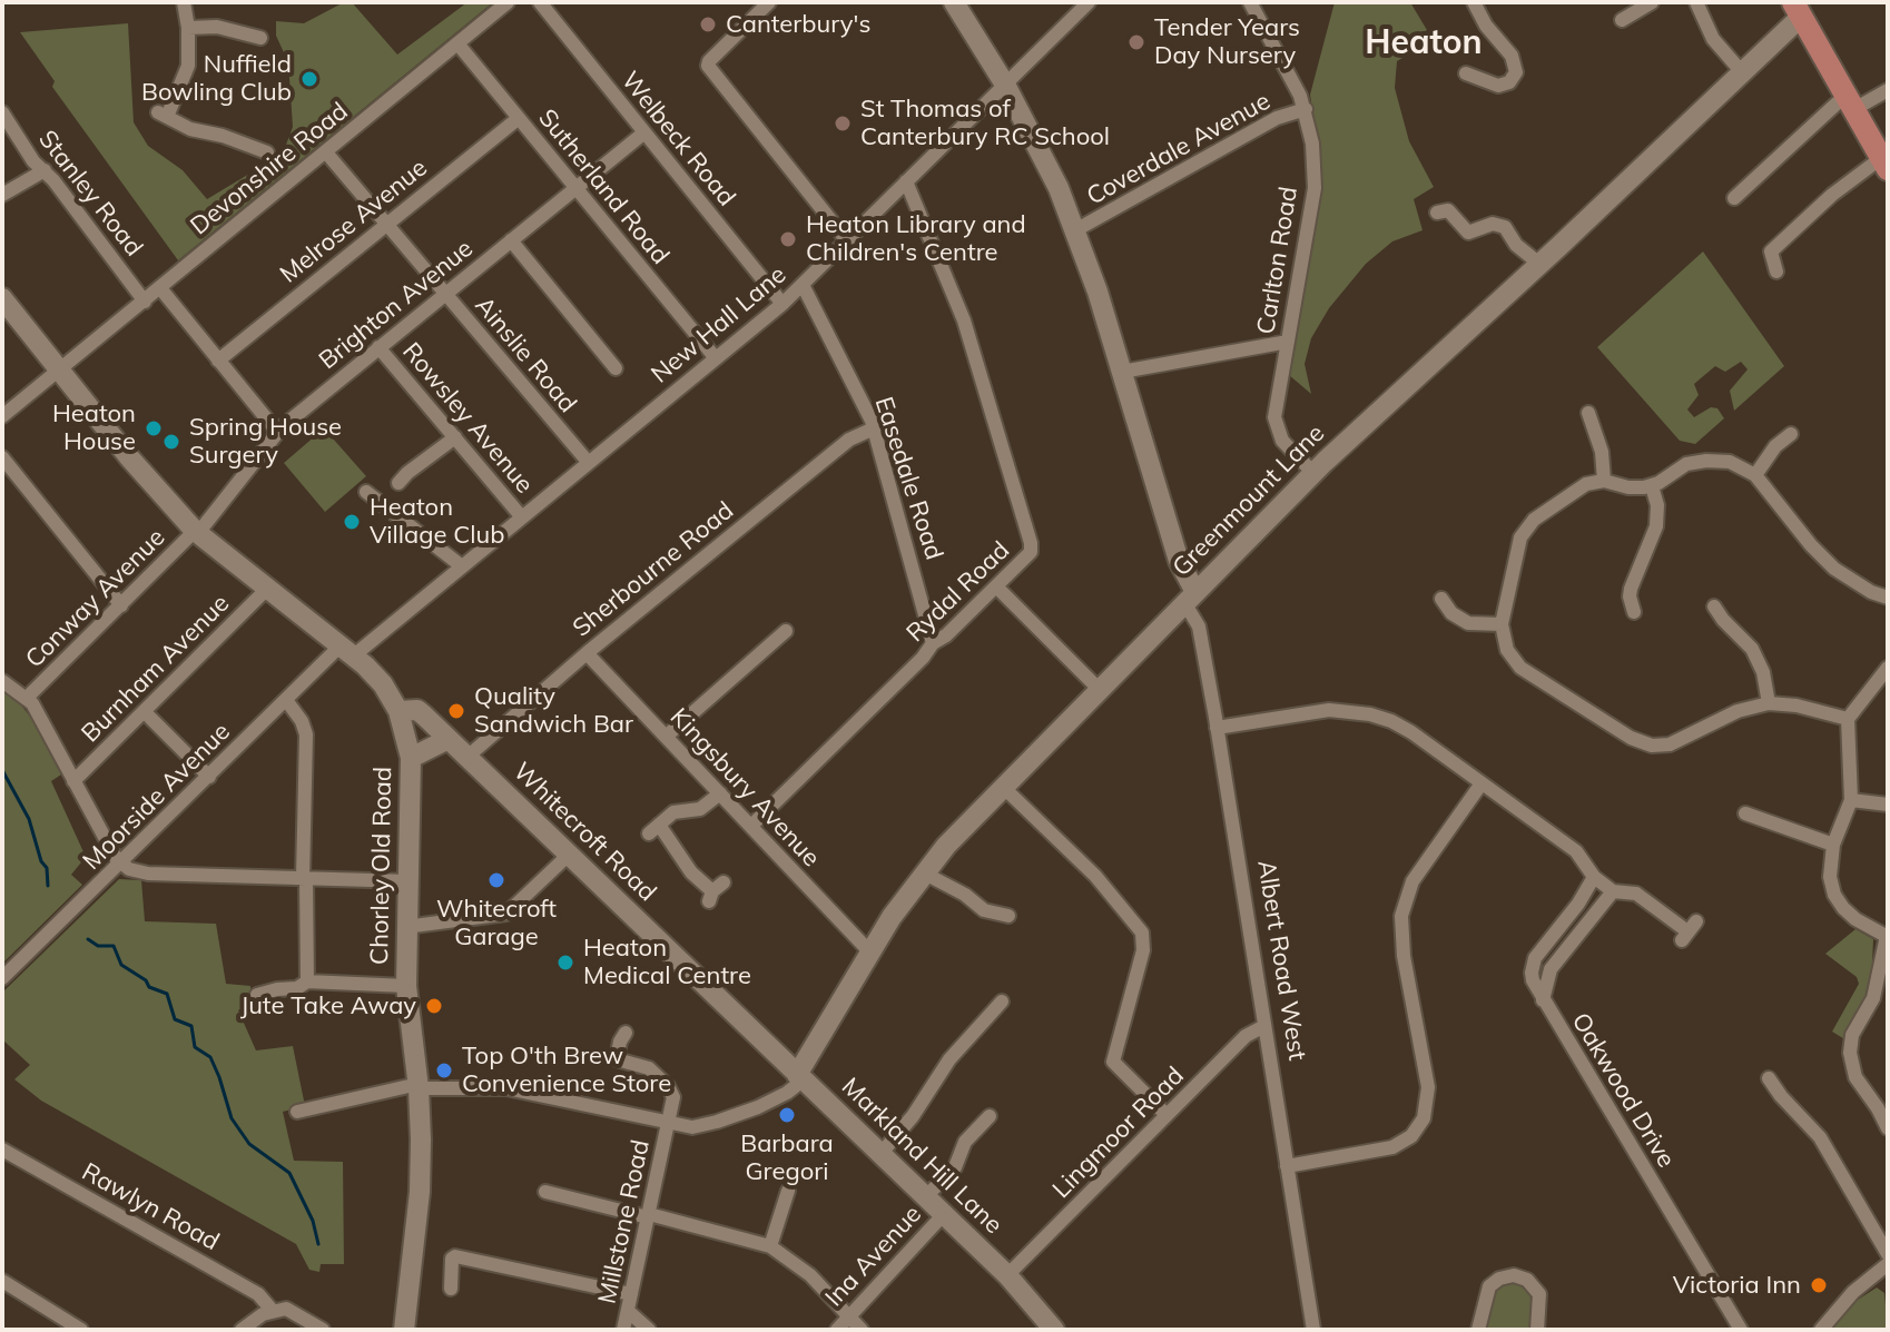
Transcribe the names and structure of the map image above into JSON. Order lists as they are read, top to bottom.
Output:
{
  "streets": {
    "street": [
      "Welbeck Road",
      "Coverdale Avenue",
      "Devonshire Road",
      "Sutherland Road",
      "Stanley Road",
      "Melrose Avenue",
      "Carlton Road",
      "Brighton Avenue",
      "New Hall Lane",
      "Ainslie Road",
      "Rowsley Avenue",
      "Easedale Road",
      "Greenmount Lane",
      "Sherbourne Road",
      "Rydal Road",
      "Conway Avenue",
      "Burnham Avenue",
      "Kingsbury Avenue",
      "Moorside Avenue",
      "Whitecroft Road",
      "Chorley Old Road",
      "Albert Road West",
      "Oakwood Drive",
      "Lingmoor Road",
      "Markland Hill Lane",
      "Rawlyn Road",
      "Millstone Road",
      "Ina Avenue"
    ]
  },
  "crossings": [
    ["Welbeck Road", "Brighton Avenue"],
    ["Welbeck Road", "New Hall Lane"],
    ["Coverdale Avenue", "Carlton Road"],
    ["Coverdale Avenue", "Albert Road West"],
    ["Devonshire Road", "Sutherland Road"],
    ["Devonshire Road", "Stanley Road"],
    ["Devonshire Road", "Ainslie Road"],
    ["Devonshire Road", "Chorley Old Road"],
    ["Sutherland Road", "Melrose Avenue"],
    ["Sutherland Road", "Brighton Avenue"],
    ["Sutherland Road", "New Hall Lane"],
    ["Melrose Avenue", "Ainslie Road"],
    ["Carlton Road", "Greenmount Lane"],
    ["Brighton Avenue", "Ainslie Road"],
    ["Brighton Avenue", "Rowsley Avenue"],
    ["Brighton Avenue", "Conway Avenue"],
    ["Brighton Avenue", "Chorley Old Road"],
    ["New Hall Lane", "Ainslie Road"],
    ["New Hall Lane", "Rowsley Avenue"],
    ["New Hall Lane", "Easedale Road"],
    ["New Hall Lane", "Rydal Road"],
    ["New Hall Lane", "Moorside Avenue"],
    ["New Hall Lane", "Chorley Old Road"],
    ["New Hall Lane", "Albert Road West"],
    ["Easedale Road", "Sherbourne Road"],
    ["Easedale Road", "Rydal Road"],
    ["Greenmount Lane", "Kingsbury Avenue"],
    ["Greenmount Lane", "Whitecroft Road"],
    ["Greenmount Lane", "Albert Road West"],
    ["Greenmount Lane", "Markland Hill Lane"],
    ["Sherbourne Road", "Kingsbury Avenue"],
    ["Sherbourne Road", "Whitecroft Road"],
    ["Rydal Road", "Kingsbury Avenue"],
    ["Conway Avenue", "Chorley Old Road"],
    ["Burnham Avenue", "Chorley Old Road"],
    ["Moorside Avenue", "Chorley Old Road"],
    ["Whitecroft Road", "Chorley Old Road"],
    ["Whitecroft Road", "Markland Hill Lane"],
    ["Chorley Old Road", "Markland Hill Lane"],
    ["Albert Road West", "Lingmoor Road"],
    ["Lingmoor Road", "Markland Hill Lane"],
    ["Markland Hill Lane", "Millstone Road"],
    ["Markland Hill Lane", "Ina Avenue"]
  ],
  "districts": ["Heaton"],
  "places": [
    "Canterbury's",
    "Tender Years Day Nursery",
    "Nuffield Bowling Club",
    "St Thomas of Canterbury RC School",
    "Heaton Library and Children's Centre",
    "Heaton House",
    "Spring House Surgery",
    "Heaton Village Club",
    "Quality Sandwich Bar",
    "Whitecroft Garage",
    "Heaton Medical Centre",
    "Jute Take Away",
    "Top O'th Brew Convenience Store",
    "Barbara Gregori",
    "Victoria Inn"
  ]
}
